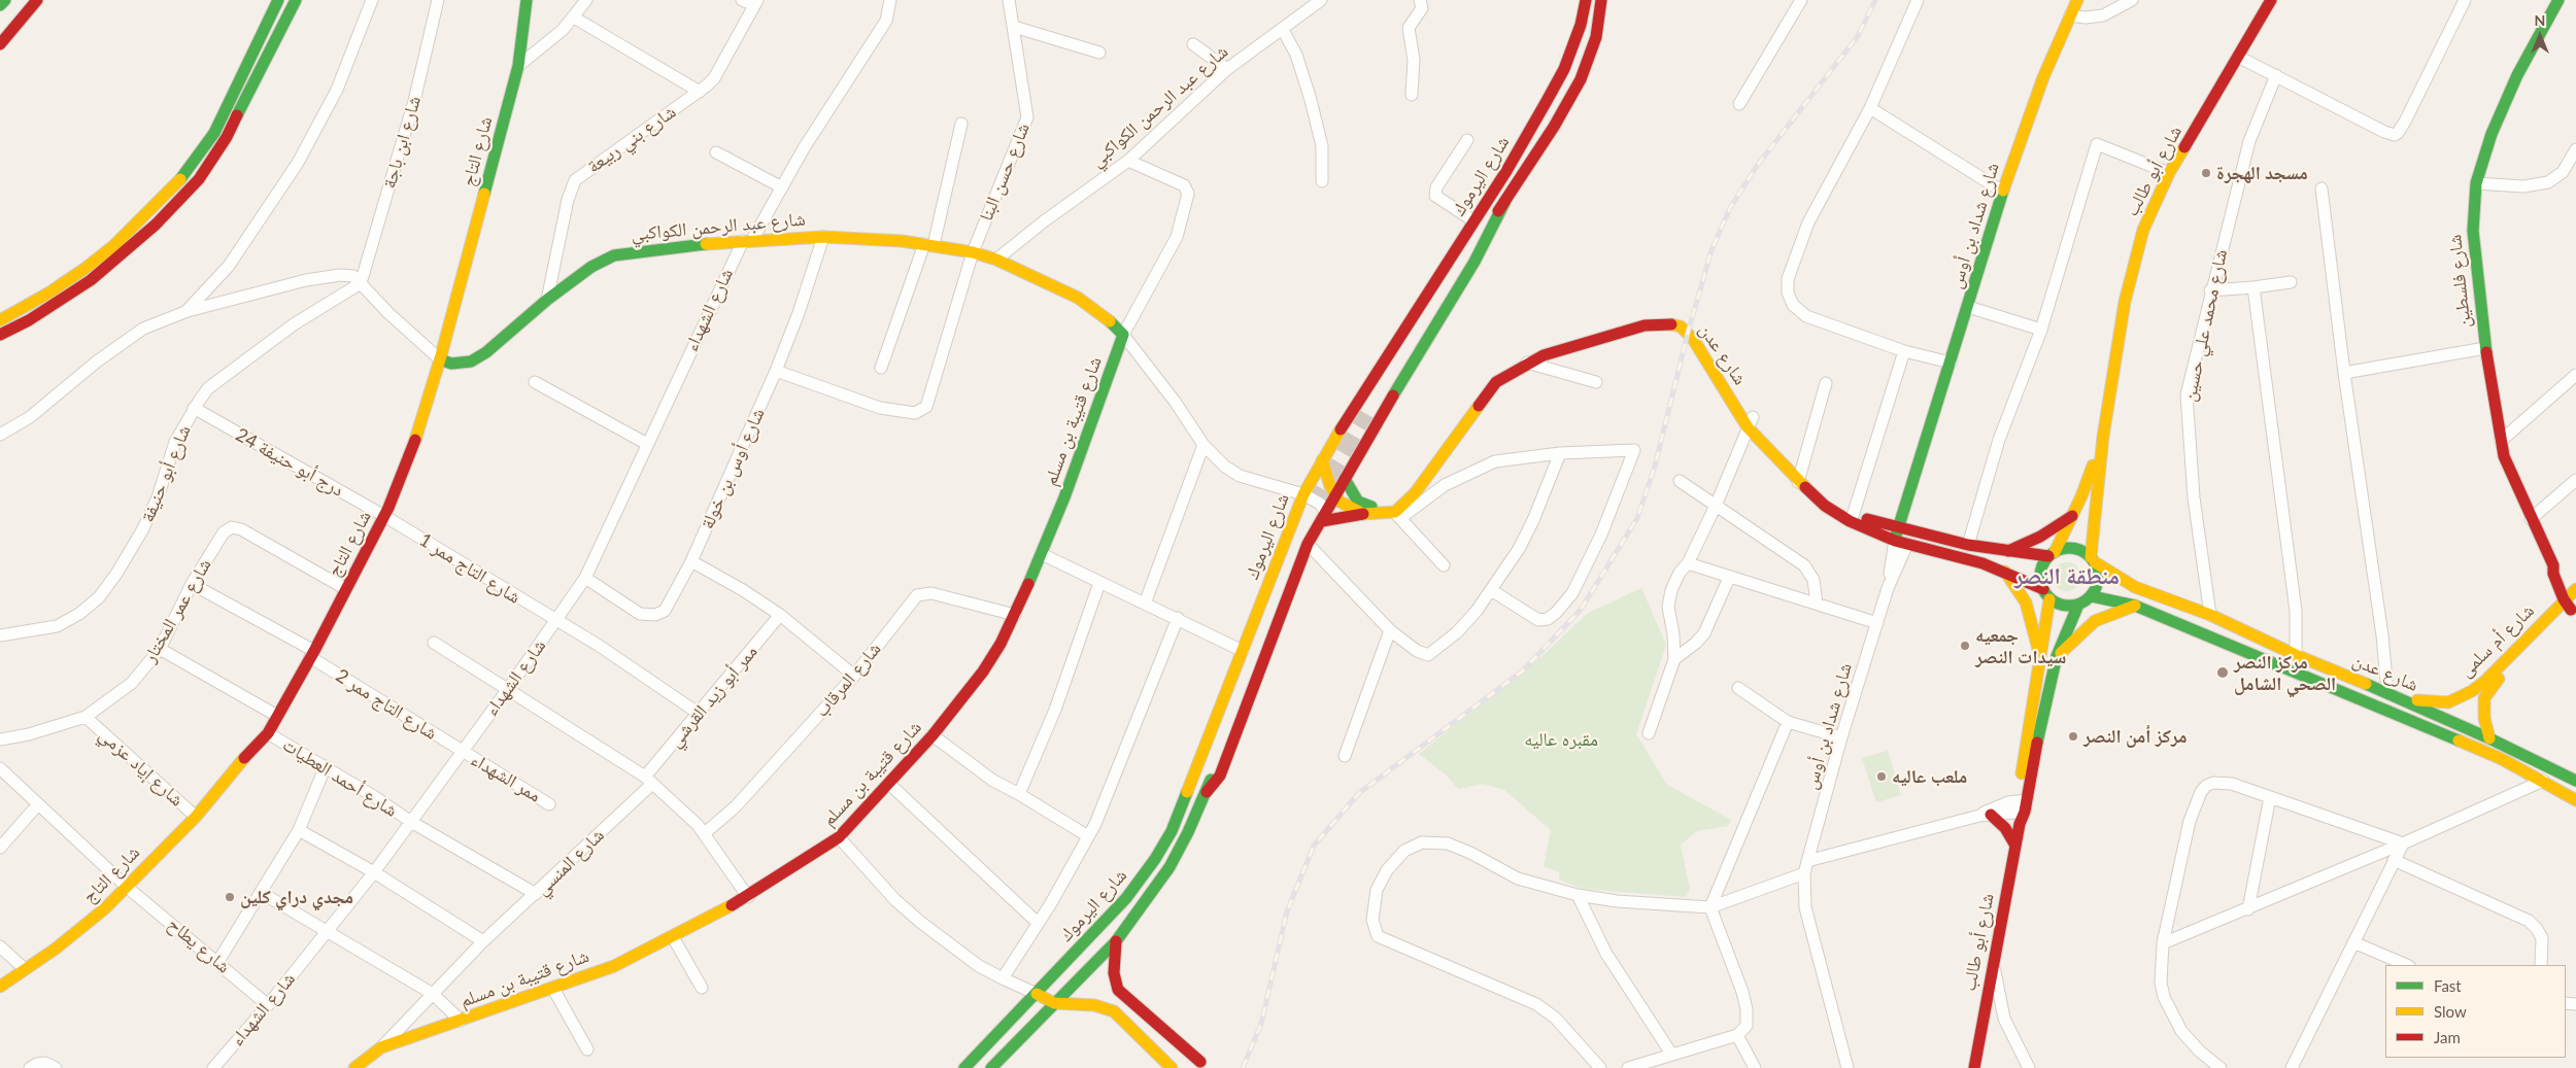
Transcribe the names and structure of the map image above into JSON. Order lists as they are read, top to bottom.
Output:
{
  "streets": {
    "main road": [
      "شارع عبد الرحمن الكواكبي",
      "شارع التاج",
      "شارع أبو طالب",
      "شارع اليرموك",
      "شارع شداد بن أوس",
      "شارع فلسطين",
      "شارع عدن",
      "شارع قتيبة بن مسلم",
      "شارع أم سلمى"
    ],
    "street": [
      "شارع بني ربيعة",
      "شارع ابن باجة",
      "شارع حسن البنا",
      "شارع الشهداء",
      "شارع محمد علي حسين",
      "درج أبو حنيفة 24",
      "شارع أوس بن خولة",
      "شارع أبو حنيفة",
      "شارع التاج ممر 1",
      "شارع عمر المختار",
      "شارع المرقاب",
      "ممر أبو زيد القرشي",
      "شارع التاج ممر 2",
      "شارع إياد عزمي",
      "شارع أحمد العطيات",
      "ممر الشهداء",
      "شارع المنسي",
      "شارع يطاح"
    ]
  },
  "crossings": [
    ["شارع عبد الرحمن الكواكبي", "شارع بني ربيعة"],
    ["شارع عبد الرحمن الكواكبي", "شارع التاج"],
    ["شارع عبد الرحمن الكواكبي", "شارع حسن البنا"],
    ["شارع عبد الرحمن الكواكبي", "شارع الشهداء"],
    ["شارع عبد الرحمن الكواكبي", "شارع قتيبة بن مسلم"],
    ["شارع عبد الرحمن الكواكبي", "شارع أوس بن خولة"],
    ["شارع ابن باجة", "شارع أبو حنيفة"],
    ["شارع التاج", "درج أبو حنيفة 24"],
    ["شارع التاج", "شارع التاج ممر 1"],
    ["شارع التاج", "شارع عمر المختار"],
    ["شارع التاج", "شارع التاج ممر 2"],
    ["شارع التاج", "شارع إياد عزمي"],
    ["شارع التاج", "شارع أحمد العطيات"],
    ["شارع التاج", "شارع يطاح"],
    ["شارع أبو طالب", "شارع عدن"],
    ["شارع شداد بن أوس", "شارع عدن"],
    ["شارع فلسطين", "شارع أم سلمى"],
    ["شارع الشهداء", "شارع أوس بن خولة"],
    ["شارع الشهداء", "شارع التاج ممر 1"],
    ["شارع الشهداء", "شارع التاج ممر 2"],
    ["شارع الشهداء", "شارع أحمد العطيات"],
    ["شارع الشهداء", "ممر الشهداء"],
    ["شارع الشهداء", "شارع يطاح"],
    ["شارع محمد علي حسين", "شارع عدن"],
    ["شارع عدن", "شارع أم سلمى"],
    ["شارع قتيبة بن مسلم", "شارع المرقاب"],
    ["شارع قتيبة بن مسلم", "شارع المنسي"],
    ["درج أبو حنيفة 24", "شارع أبو حنيفة"],
    ["درج أبو حنيفة 24", "شارع التاج ممر 1"],
    ["شارع التاج ممر 1", "ممر أبو زيد القرشي"],
    ["شارع عمر المختار", "شارع التاج ممر 2"],
    ["شارع عمر المختار", "شارع إياد عزمي"],
    ["ممر أبو زيد القرشي", "شارع المنسي"],
    ["شارع التاج ممر 2", "ممر الشهداء"],
    ["شارع أحمد العطيات", "شارع المنسي"]
  ],
  "districts": ["منطقة النصر"],
  "parks": ["مقبره عاليه"],
  "places": [
    "مسجد الهجرة",
    "جمعيه سيدات النصر",
    "مركز النصر الصحي الشامل",
    "مركز أمن النصر",
    "ملعب عاليه",
    "مجدي دراي كلين"
  ],
  "legend": ["Fast", "Slow", "Jam"],
  "north": "top"
}
